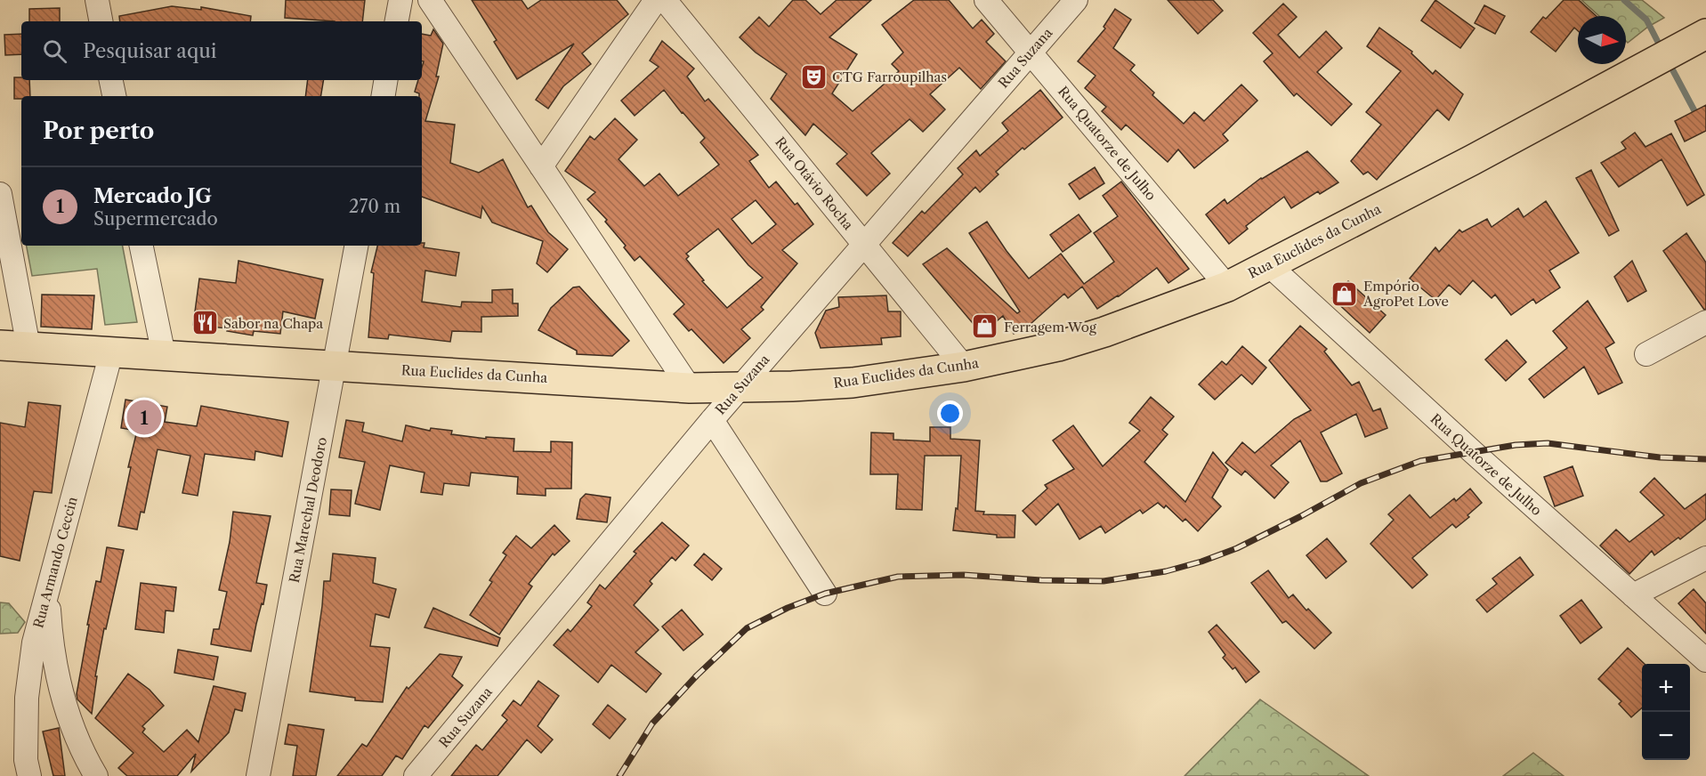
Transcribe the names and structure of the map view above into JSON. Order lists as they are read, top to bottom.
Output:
{
  "streets": {
    "main road": ["Rua Euclides da Cunha"],
    "street": [
      "Rua Suzana",
      "Rua Quatorze de Julho",
      "Rua Otávio Rocha",
      "Rua Marechal Deodoro",
      "Rua Armando Ceccin"
    ]
  },
  "crossings": [
    ["Rua Suzana", "Rua Quatorze de Julho"],
    ["Rua Suzana", "Rua Otávio Rocha"],
    ["Rua Suzana", "Rua Euclides da Cunha"],
    ["Rua Quatorze de Julho", "Rua Euclides da Cunha"],
    ["Rua Otávio Rocha", "Rua Euclides da Cunha"],
    ["Rua Euclides da Cunha", "Rua Marechal Deodoro"],
    ["Rua Euclides da Cunha", "Rua Armando Ceccin"]
  ],
  "places": {
    "theatre": ["CTG Farroupilhas"],
    "shop": ["Empório AgroPet Love", "Ferragem Wog"],
    "restaurant": ["Sabor na Chapa"]
  },
  "north": "right",
  "page": {
    "search": "Pesquisar aqui",
    "heading": "Por perto",
    "list": [
      {
        "mark": "1",
        "name": "Mercado JG",
        "note": "Supermercado",
        "value": "270 m"
      }
    ],
    "pins": "1",
    "map_buttons": ["+", "−"]
  }
}
